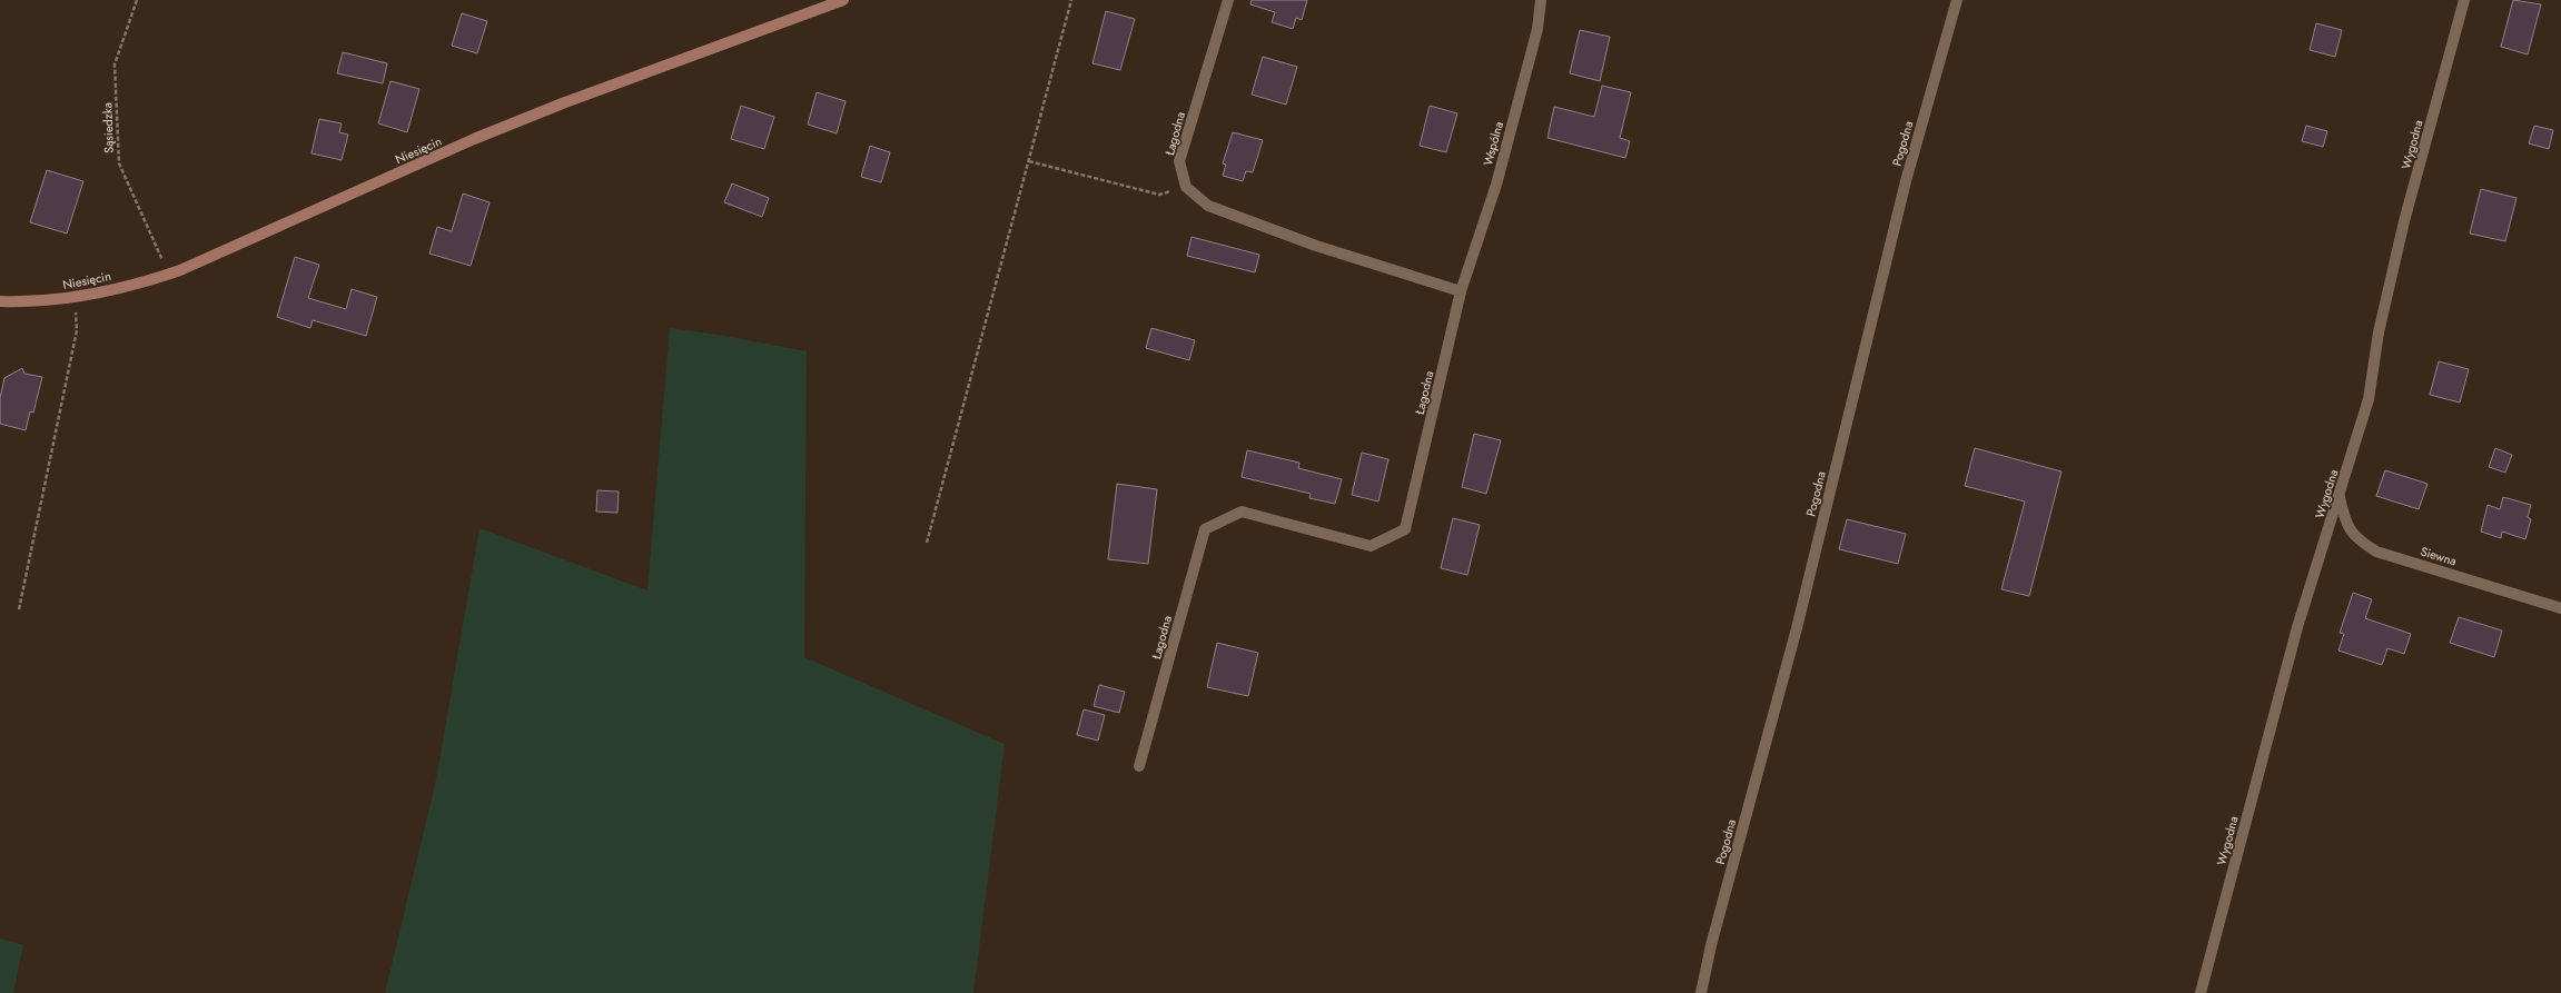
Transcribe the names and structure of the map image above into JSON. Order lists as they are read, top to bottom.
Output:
{
  "streets": {
    "street": [
      "Łagodna",
      "Wspólna",
      "Pogodna",
      "Wygodna",
      "Niesięcin",
      "Siewna"
    ],
    "path": ["Sąsiedzka"]
  },
  "crossings": [
    ["Sąsiedzka", "Niesięcin"],
    ["Łagodna", "Wspólna"],
    ["Wygodna", "Siewna"]
  ]
}
